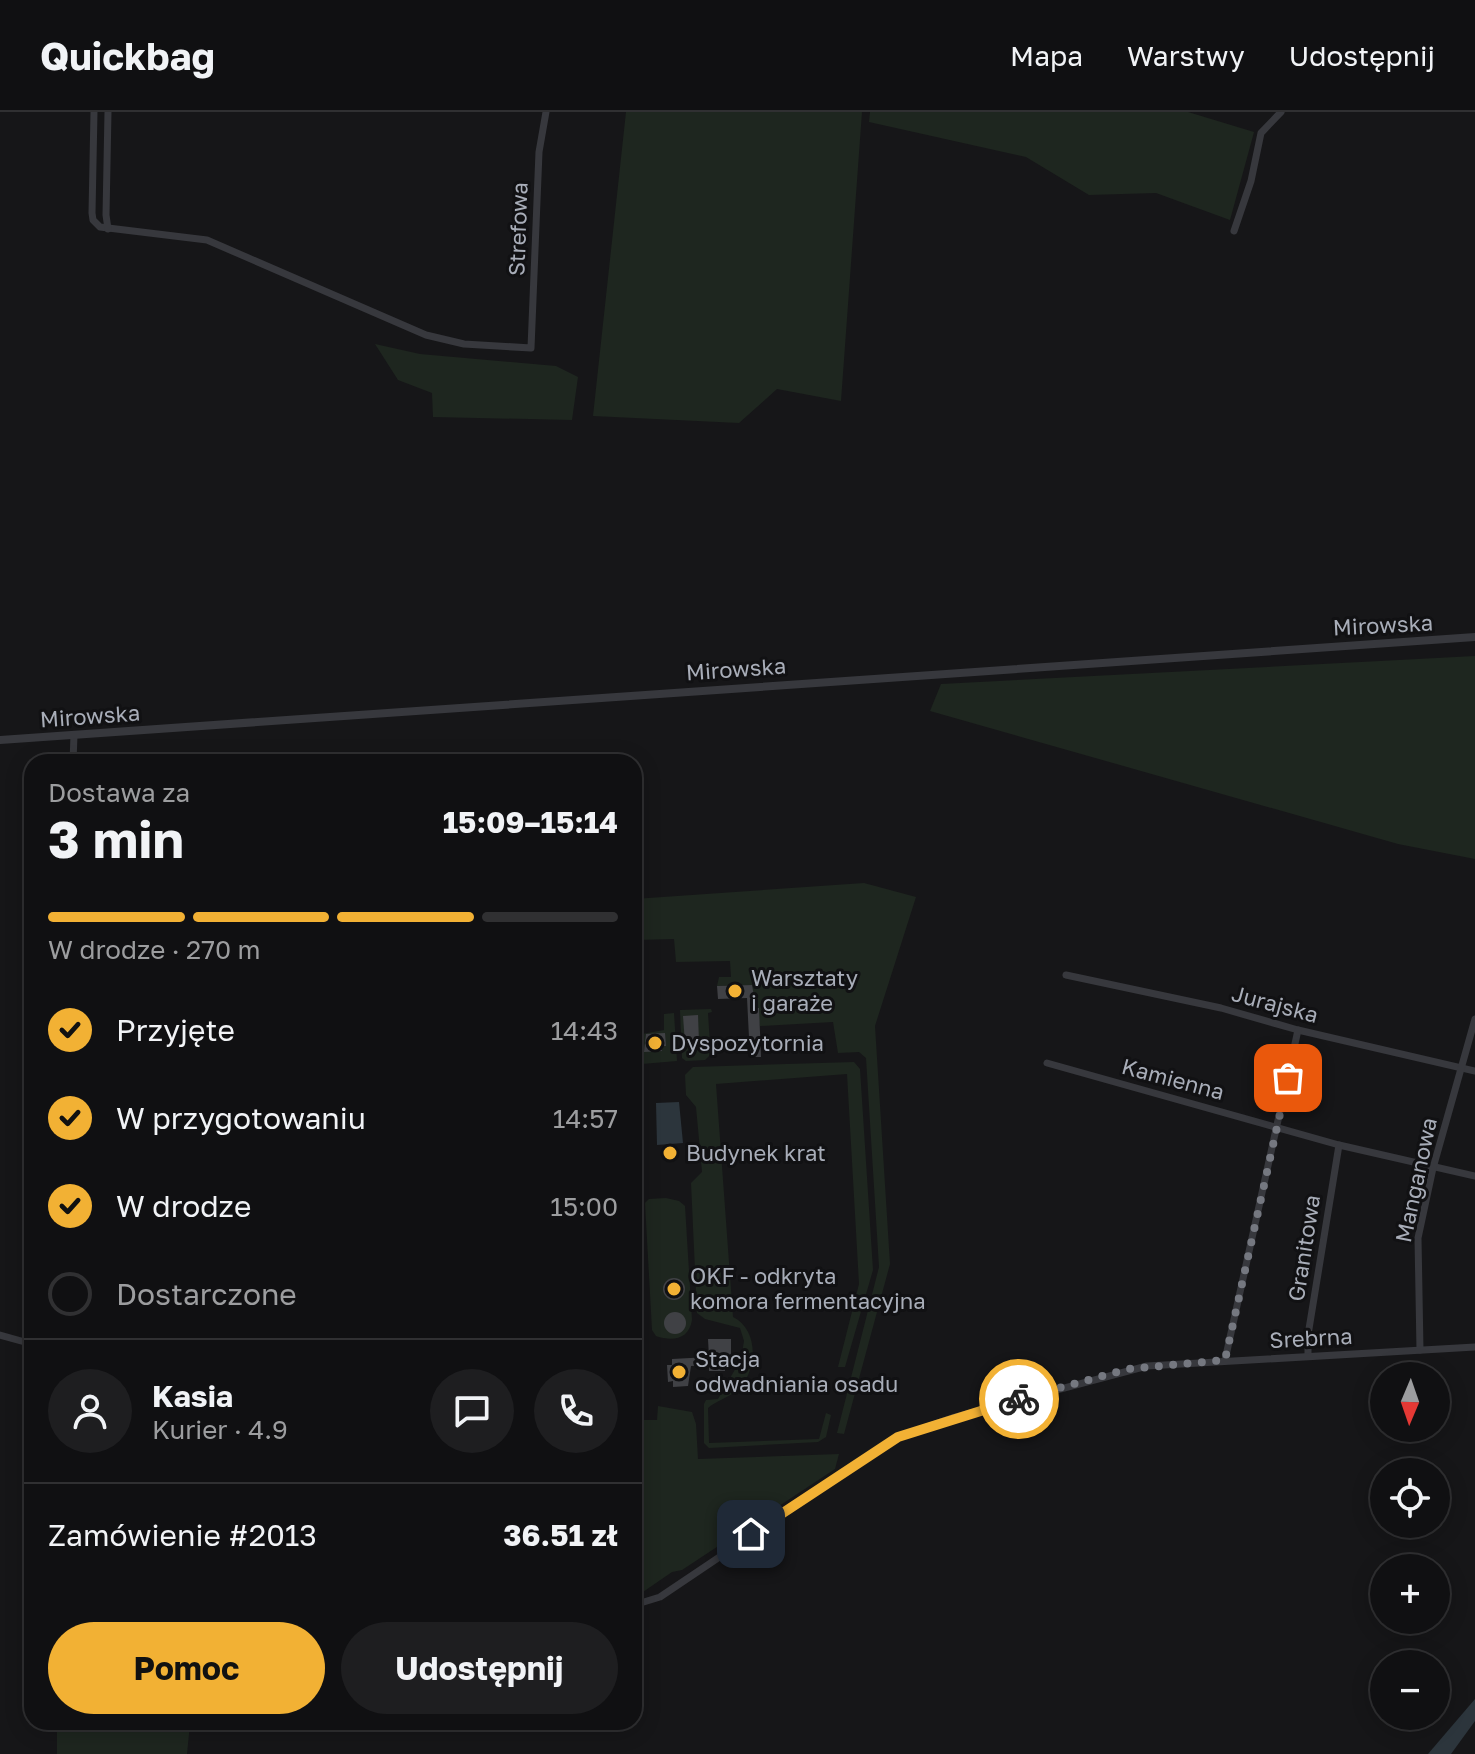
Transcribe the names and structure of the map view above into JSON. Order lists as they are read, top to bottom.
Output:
{
  "streets": {
    "street": [
      "Strefowa",
      "Mirowska",
      "Jurajska",
      "Kamienna",
      "Manganowa",
      "Granitowa",
      "Srebrna"
    ]
  },
  "crossings": [
    ["Jurajska", "Manganowa"],
    ["Kamienna", "Manganowa"],
    ["Kamienna", "Granitowa"],
    ["Manganowa", "Srebrna"],
    ["Granitowa", "Srebrna"]
  ],
  "places": [
    "Warsztaty i garaże",
    "Dyspozytornia",
    "Budynek krat",
    "OKF - odkryta komora fermentacyjna",
    "Stacja odwadniania osadu"
  ],
  "north": "bottom",
  "page": {
    "header": "Quickbag",
    "nav": ["Mapa", "Warstwy", "Udostępnij"],
    "heading": ["3 min", "Dostawa za", "15:09–15:14"],
    "panel": [
      "Kasia",
      "Kurier · 4.9",
      "Zamówienie #2013",
      "36.51 zł"
    ],
    "bar": "W drodze · 270 m",
    "list": [
      ["Przyjęte", "14:43"],
      ["W przygotowaniu", "14:57"],
      ["W drodze", "15:00"],
      "Dostarczone"
    ],
    "map_buttons": ["+", "−"],
    "buttons": ["Pomoc", "Udostępnij"]
  }
}
